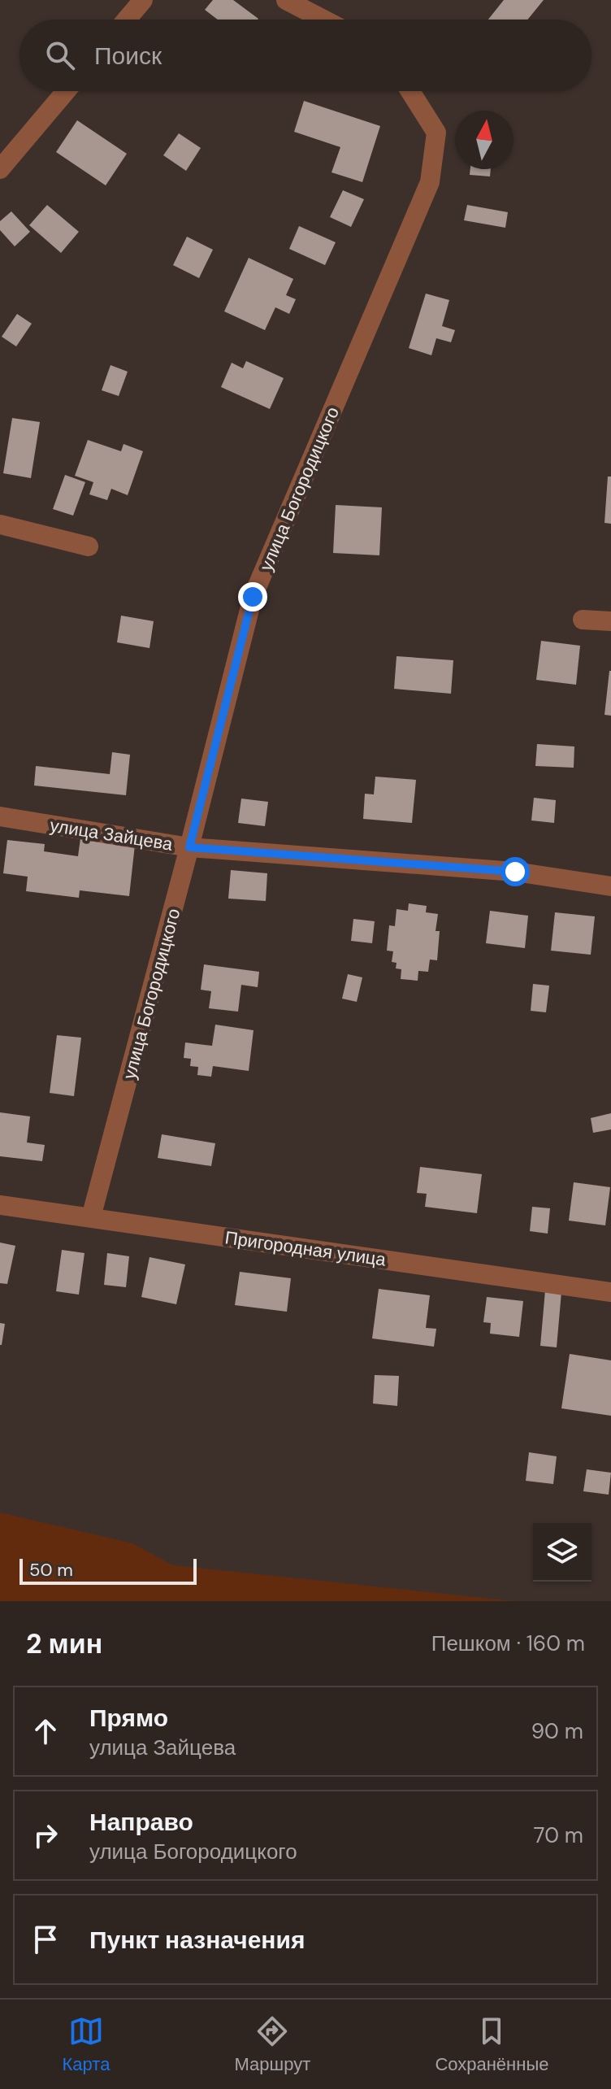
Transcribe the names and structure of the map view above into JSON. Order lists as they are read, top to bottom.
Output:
{
  "streets": {
    "street": ["улица Богородицкого", "улица Зайцева", "Пригородная улица"]
  },
  "crossings": [
    ["улица Богородицкого", "улица Зайцева"],
    ["улица Богородицкого", "Пригородная улица"]
  ],
  "scale_bar": "50 m",
  "north": "top",
  "page": {
    "search": "Поиск",
    "scale": "50 m",
    "heading": ["2 мин", "Пешком · 160 m"],
    "list": [
      ["Прямо", "улица Зайцева", "90 m"],
      ["Направо", "улица Богородицкого", "70 m"],
      "Пункт назначения"
    ],
    "nav": ["Карта", "Маршрут", "Сохранённые"]
  }
}
